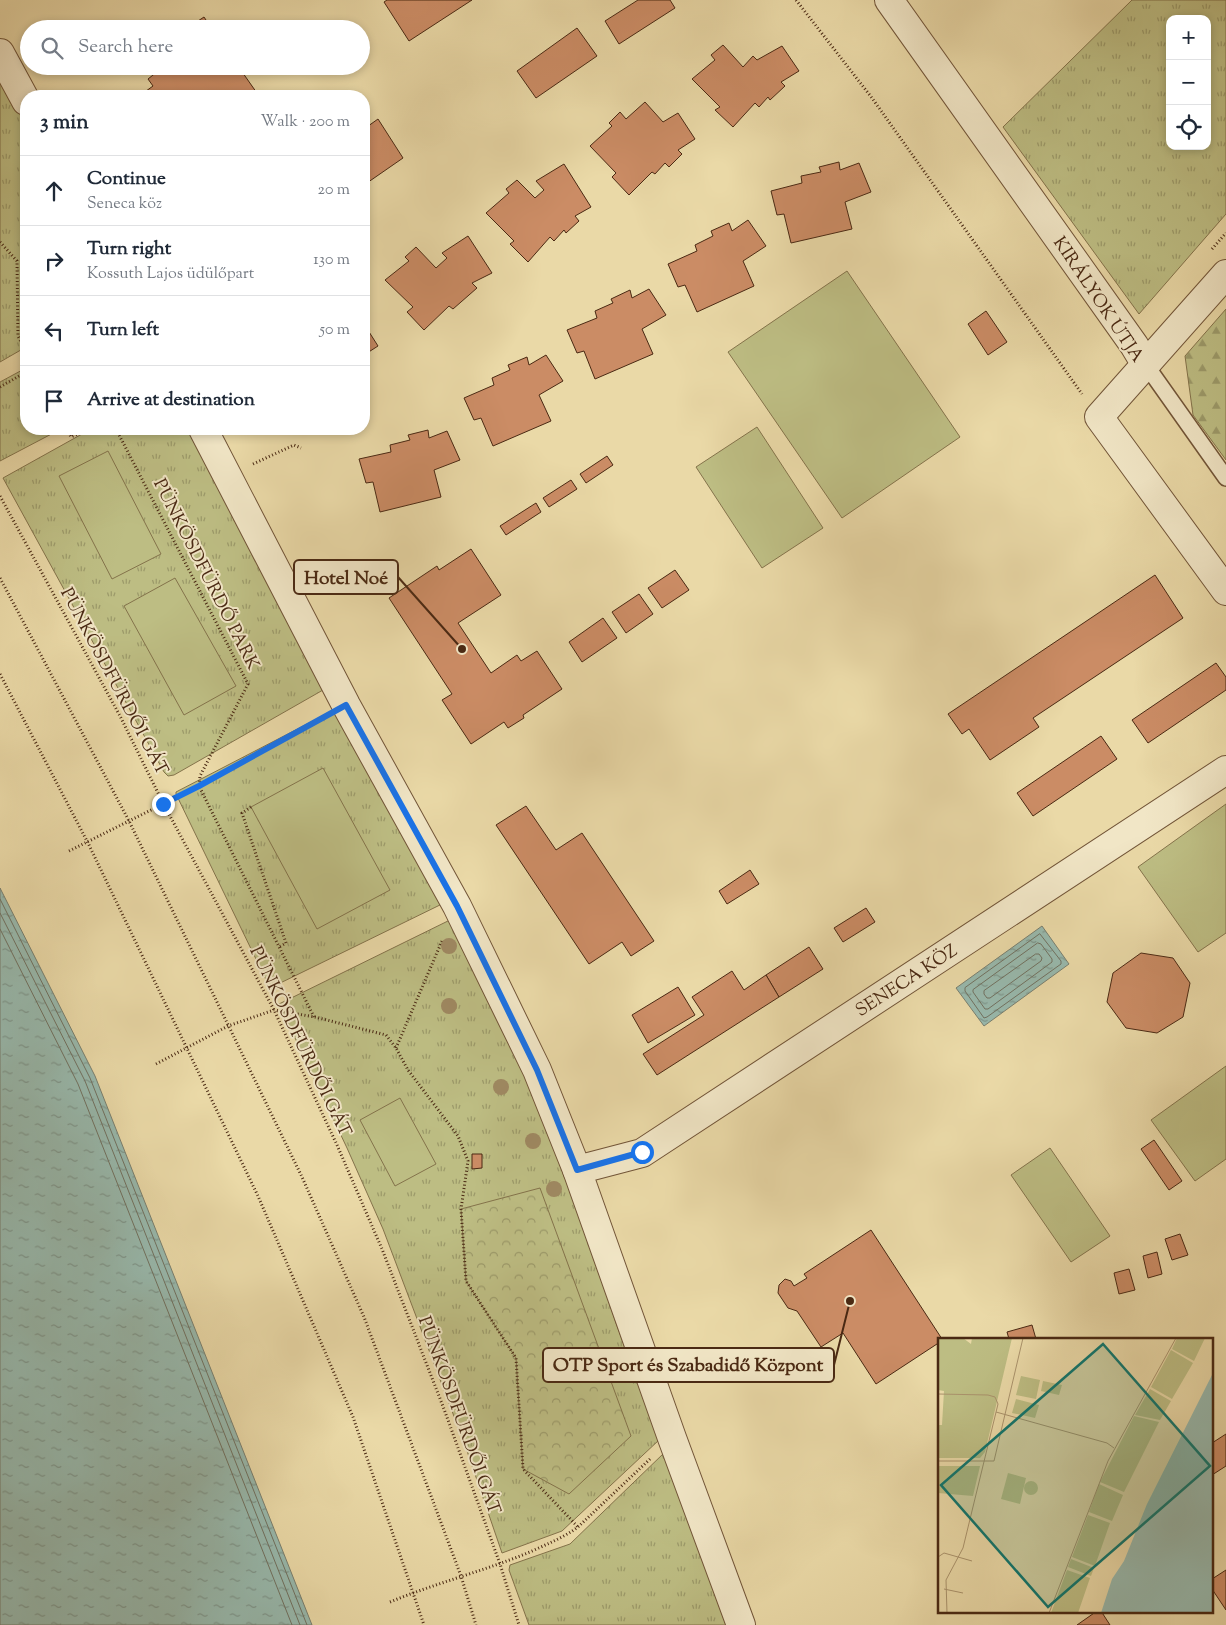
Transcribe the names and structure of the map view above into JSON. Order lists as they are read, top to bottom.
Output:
{
  "streets": {
    "street": ["KIRÁLYOK ÚTJA", "SENECA KÖZ"],
    "path": ["PÜNKÖSDFÜRDŐ PARK", "PÜNKÖSDFÜRDŐI GÁT"]
  },
  "places": ["Hotel Noé", "OTP Sport és Szabadidő Központ"],
  "page": {
    "map_buttons": ["+", "−"],
    "search": "Search here",
    "heading": ["3 min", "Walk · 200 m"],
    "list": [
      ["Continue", "Seneca köz", "20 m"],
      ["Turn right", "Kossuth Lajos üdülőpart", "130 m"],
      ["Turn left", "50 m"],
      "Arrive at destination"
    ]
  }
}
